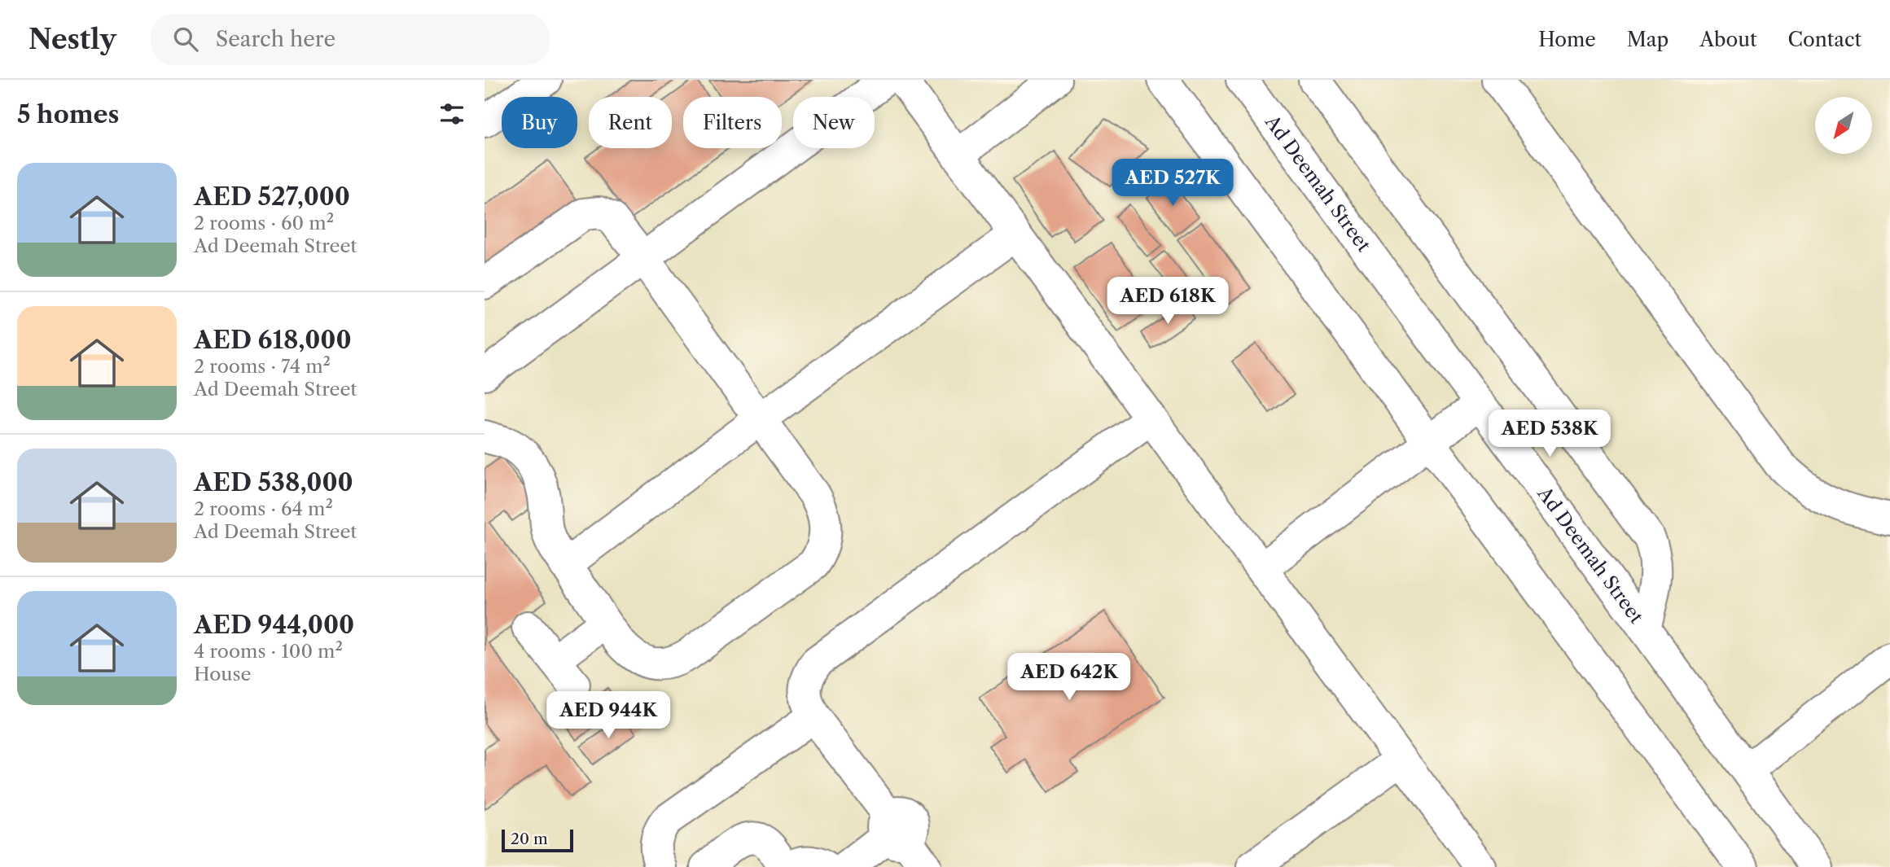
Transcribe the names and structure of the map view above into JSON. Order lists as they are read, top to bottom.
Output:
{
  "streets": {
    "street": ["Ad Deemah Street"]
  },
  "scale_bar": "20 m",
  "north": "bottom left",
  "page": {
    "header": "Nestly",
    "search": "Search here",
    "nav": [
      "Home",
      "Map",
      "About",
      "Contact"
    ],
    "heading": "5 homes",
    "chip": [
      "Buy",
      "Rent",
      "Filters",
      "New"
    ],
    "list": [
      {
        "name": "AED 527,000",
        "note": "2 rooms · 60 m² · Ad Deemah Street"
      },
      {
        "name": "AED 618,000",
        "note": "2 rooms · 74 m² · Ad Deemah Street"
      },
      {
        "name": "AED 538,000",
        "note": "2 rooms · 64 m² · Ad Deemah Street"
      },
      {
        "name": "AED 944,000",
        "note": "4 rooms · 100 m² · House"
      }
    ],
    "price": [
      "AED 527K",
      "AED 618K",
      "AED 538K",
      "AED 642K",
      "AED 944K"
    ],
    "scale": "20 m"
  }
}
